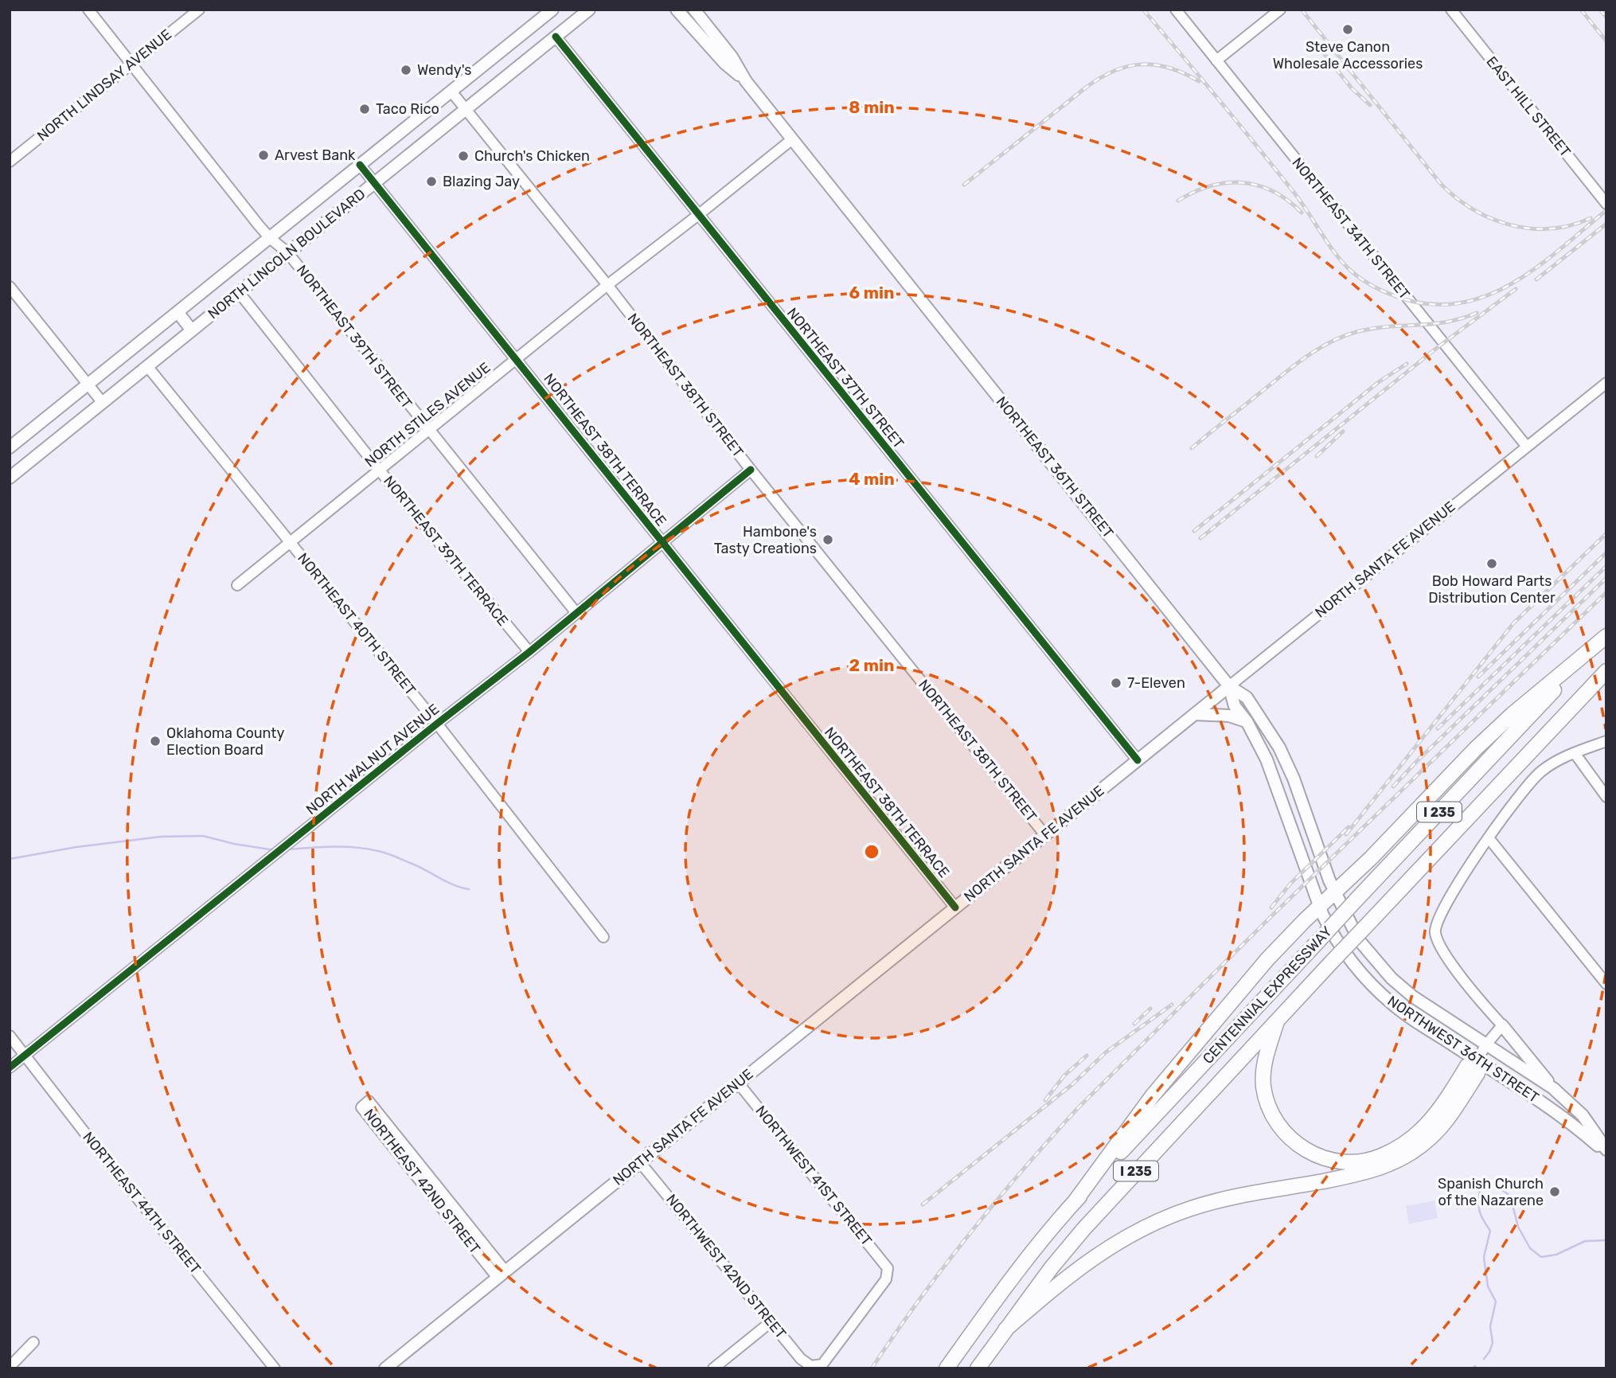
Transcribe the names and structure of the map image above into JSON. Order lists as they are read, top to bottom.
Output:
{
  "streets": {
    "highway": ["I 235", "CENTENNIAL EXPRESSWAY"],
    "main road": [
      "NORTH LINCOLN BOULEVARD",
      "NORTHEAST 36TH STREET",
      "NORTH SANTA FE AVENUE",
      "NORTHWEST 36TH STREET"
    ],
    "street": [
      "NORTH LINDSAY AVENUE",
      "EAST HILL STREET",
      "NORTHEAST 34TH STREET",
      "NORTHEAST 39TH STREET",
      "NORTHEAST 37TH STREET",
      "NORTHEAST 38TH STREET",
      "NORTH STILES AVENUE",
      "NORTHEAST 38TH TERRACE",
      "NORTHEAST 39TH TERRACE",
      "NORTHEAST 40TH STREET",
      "NORTH WALNUT AVENUE",
      "NORTHWEST 41ST STREET",
      "NORTHEAST 42ND STREET",
      "NORTHEAST 44TH STREET",
      "NORTHWEST 42ND STREET"
    ]
  },
  "crossings": [
    ["NORTH LINDSAY AVENUE", "NORTHEAST 39TH STREET"],
    ["NORTHEAST 34TH STREET", "NORTH SANTA FE AVENUE"],
    ["NORTH LINCOLN BOULEVARD", "NORTHEAST 39TH STREET"],
    ["NORTH LINCOLN BOULEVARD", "NORTHEAST 37TH STREET"],
    ["NORTH LINCOLN BOULEVARD", "NORTHEAST 38TH STREET"],
    ["NORTH LINCOLN BOULEVARD", "NORTHEAST 38TH TERRACE"],
    ["NORTH LINCOLN BOULEVARD", "NORTHEAST 39TH TERRACE"],
    ["NORTH LINCOLN BOULEVARD", "NORTHEAST 40TH STREET"],
    ["NORTHEAST 39TH STREET", "NORTH STILES AVENUE"],
    ["NORTHEAST 39TH STREET", "NORTH WALNUT AVENUE"],
    ["NORTHEAST 37TH STREET", "NORTH STILES AVENUE"],
    ["NORTHEAST 37TH STREET", "NORTH SANTA FE AVENUE"],
    ["NORTHEAST 38TH STREET", "NORTH STILES AVENUE"],
    ["NORTHEAST 38TH STREET", "NORTH SANTA FE AVENUE"],
    ["NORTHEAST 38TH STREET", "NORTH WALNUT AVENUE"],
    ["NORTH STILES AVENUE", "NORTHEAST 38TH TERRACE"],
    ["NORTH STILES AVENUE", "NORTHEAST 36TH STREET"],
    ["NORTH STILES AVENUE", "NORTHEAST 39TH TERRACE"],
    ["NORTH STILES AVENUE", "NORTHEAST 40TH STREET"],
    ["NORTHEAST 38TH TERRACE", "NORTH SANTA FE AVENUE"],
    ["NORTHEAST 38TH TERRACE", "NORTH WALNUT AVENUE"],
    ["NORTHEAST 36TH STREET", "NORTH SANTA FE AVENUE"],
    ["NORTHEAST 36TH STREET", "NORTHWEST 36TH STREET"],
    ["NORTHEAST 39TH TERRACE", "NORTH WALNUT AVENUE"],
    ["NORTH SANTA FE AVENUE", "NORTHWEST 36TH STREET"],
    ["NORTH SANTA FE AVENUE", "NORTHWEST 41ST STREET"],
    ["NORTH SANTA FE AVENUE", "NORTHEAST 42ND STREET"],
    ["NORTH SANTA FE AVENUE", "NORTHWEST 42ND STREET"],
    ["NORTHEAST 40TH STREET", "NORTH WALNUT AVENUE"],
    ["NORTH WALNUT AVENUE", "NORTHEAST 44TH STREET"],
    ["NORTHWEST 41ST STREET", "NORTHWEST 42ND STREET"]
  ],
  "places": [
    "Steve Canon Wholesale Accessories",
    "Wendy's",
    "Taco Rico",
    "Arvest Bank",
    "Church's Chicken",
    "Blazing Jay",
    "Hambone's Tasty Creations",
    "Bob Howard Parts Distribution Center",
    "7-Eleven",
    "Oklahoma County Election Board",
    "Spanish Church of the Nazarene"
  ],
  "rings": [
    "8 min",
    "6 min",
    "4 min",
    "2 min"
  ]
}
